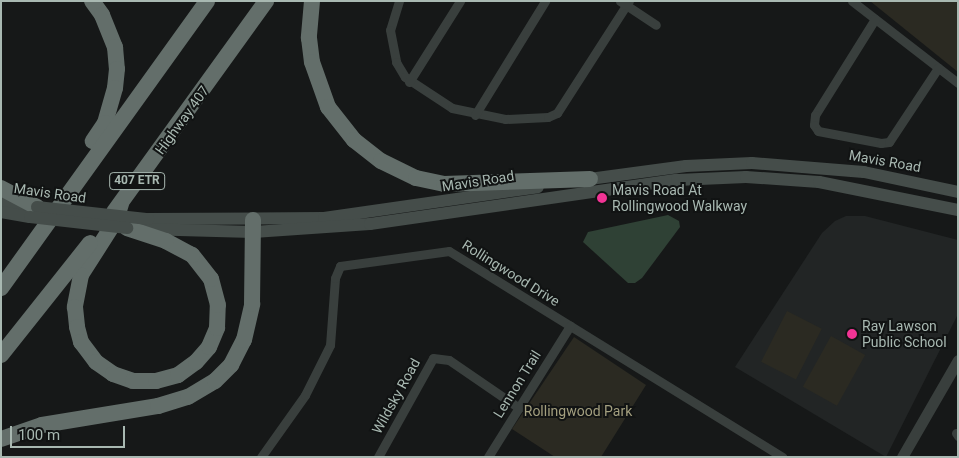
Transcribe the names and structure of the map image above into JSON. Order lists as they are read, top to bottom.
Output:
{
  "streets": {
    "highway": ["Highway 407", "407 ETR"],
    "main road": ["Mavis Road"],
    "street": ["Rollingwood Drive", "Lennon Trail", "Wildsky Road"]
  },
  "crossings": [
    ["Rollingwood Drive", "Lennon Trail"],
    ["Lennon Trail", "Wildsky Road"]
  ],
  "parks": ["Rollingwood Park"],
  "places": ["Mavis Road At Rollingwood Walkway", "Ray Lawson Public School"],
  "scale_bar": "100 m"
}
